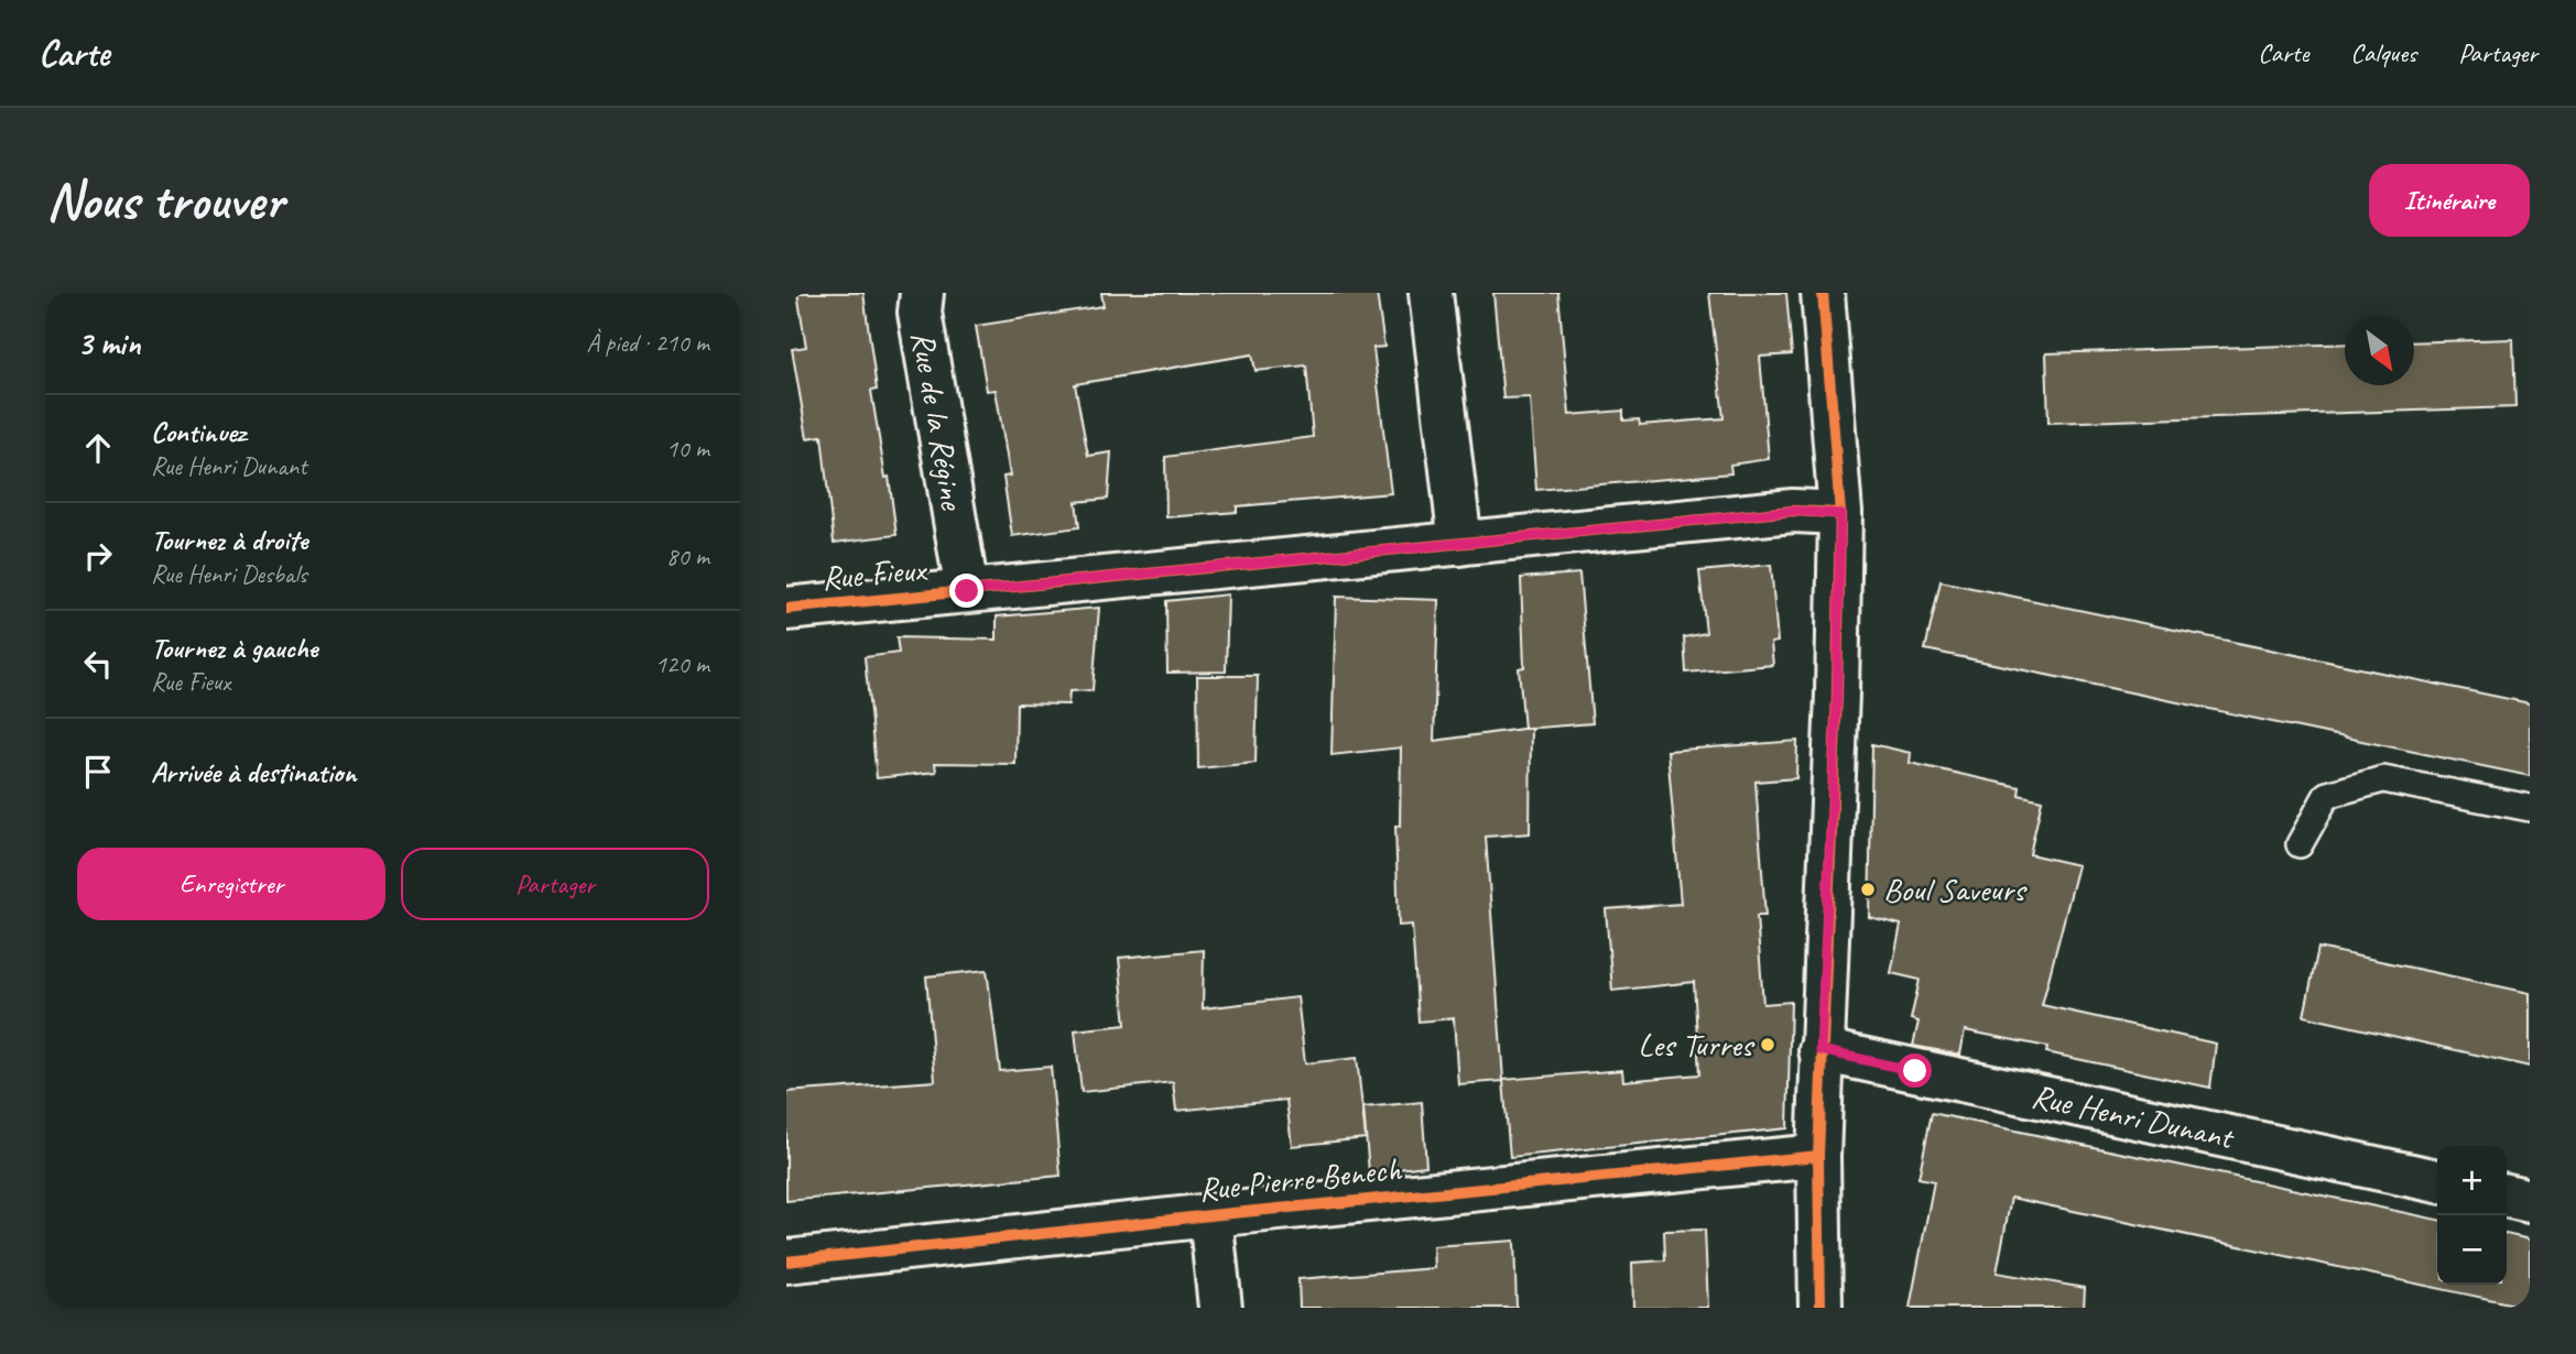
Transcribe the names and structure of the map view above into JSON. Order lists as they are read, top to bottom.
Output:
{
  "streets": {
    "street": [
      "Rue de la Régine",
      "Rue Fieux",
      "Rue Henri Dunant",
      "Rue Pierre Benech"
    ]
  },
  "crossings": [
    ["Rue de la Régine", "Rue Fieux"]
  ],
  "places": ["Boul Saveurs", "Les Turres"],
  "north": "bottom right",
  "page": {
    "header": "Carte",
    "nav": ["Carte", "Calques", "Partager"],
    "buttons": [
      "Itinéraire",
      ["Enregistrer", "Partager"]
    ],
    "title": "Nous trouver",
    "heading": ["3 min", "À pied · 210 m"],
    "list": [
      ["Continuez", "Rue Henri Dunant", "10 m"],
      ["Tournez à droite", "Rue Henri Desbals", "80 m"],
      ["Tournez à gauche", "Rue Fieux", "120 m"],
      "Arrivée à destination"
    ],
    "map_buttons": ["+", "−"]
  }
}
